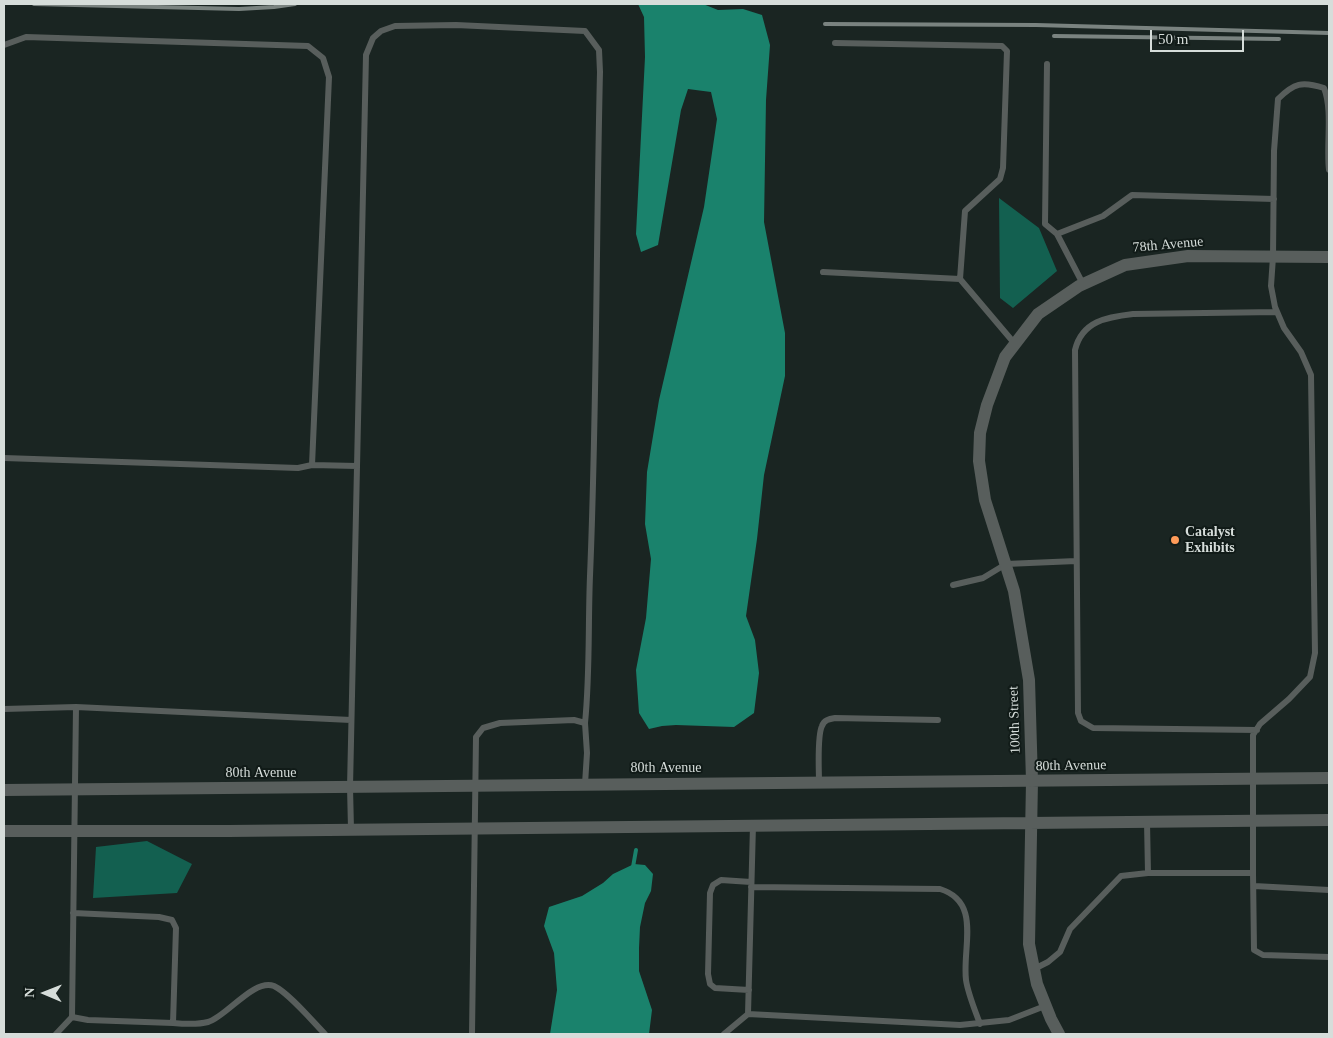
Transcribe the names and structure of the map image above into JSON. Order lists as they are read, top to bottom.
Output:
{
  "streets": {
    "street": ["78th Avenue", "100th Street", "80th Avenue"]
  },
  "crossings": [
    ["78th Avenue", "100th Street"],
    ["100th Street", "80th Avenue"]
  ],
  "places": ["Catalyst Exhibits"],
  "scale_bar": "50 m",
  "north": "left"
}
